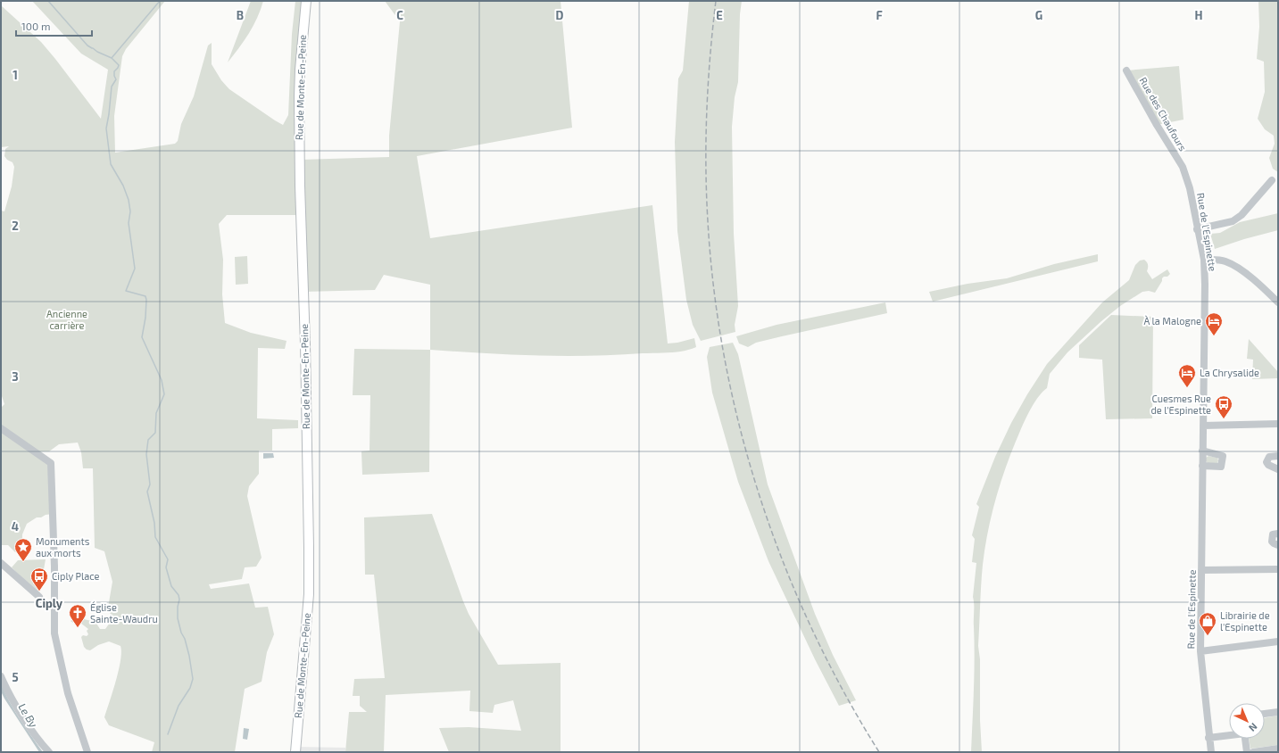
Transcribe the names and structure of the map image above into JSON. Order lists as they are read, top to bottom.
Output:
{
  "streets": {
    "main road": ["Rue de Monte-En-Peine"],
    "street": ["Rue des Chaufours", "Rue de l'Espinette"]
  },
  "crossings": [
    ["Rue des Chaufours", "Rue de l'Espinette"]
  ],
  "districts": ["Ciply"],
  "water": ["Le By"],
  "parks": ["Ancienne carrière"],
  "places": {
    "hotel": ["À la Malogne", "La Chrysalide"],
    "bus stop": ["Cuesmes Rue de l'Espinette", "Ciply Place"],
    "place": ["Monuments aux morts"],
    "church": ["Église Sainte-Waudru"],
    "shop": ["Librairie de l'Espinette"]
  },
  "scale_bar": "100 m",
  "north": "bottom right",
  "grid": {
    "columns": [
      "B",
      "C",
      "D",
      "E",
      "F",
      "G",
      "H"
    ],
    "rows": [
      "1",
      "2",
      "3",
      "4",
      "5"
    ]
  }
}
